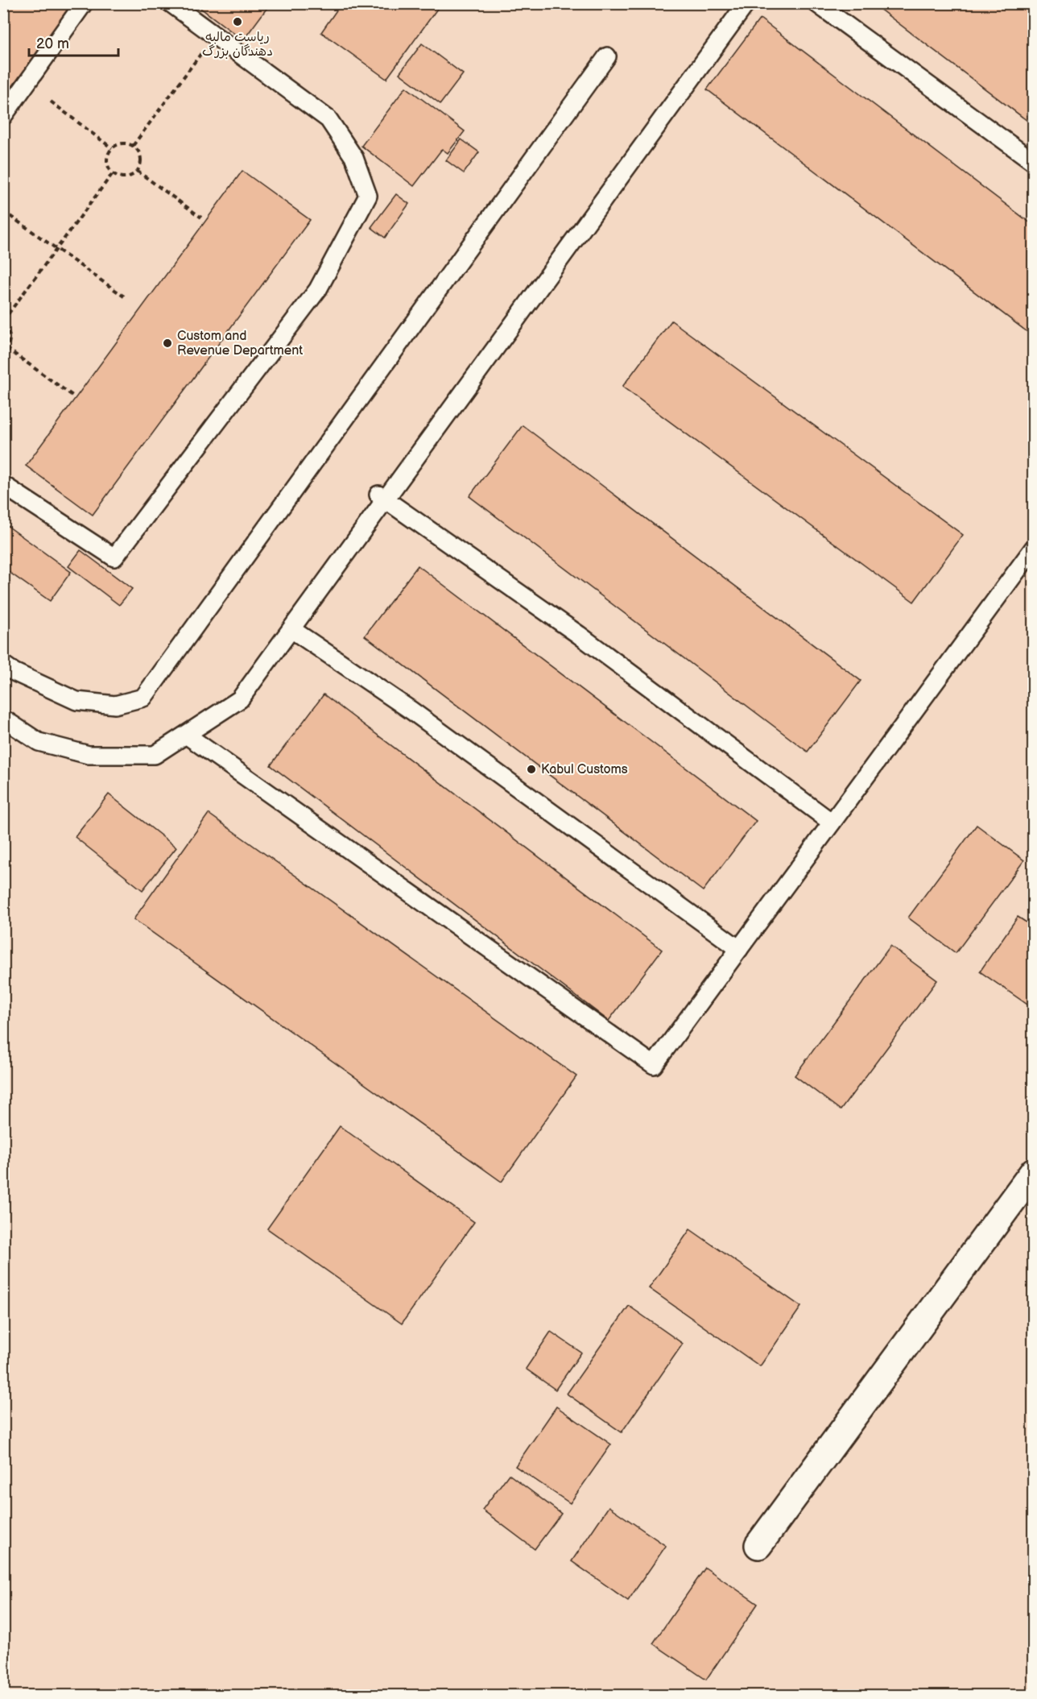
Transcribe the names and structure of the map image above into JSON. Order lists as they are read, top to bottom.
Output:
{
  "places": ["ریاست مالیه دهندگان بزرگ", "Custom and Revenue Department", "Kabul Customs"],
  "scale_bar": "20 m"
}
